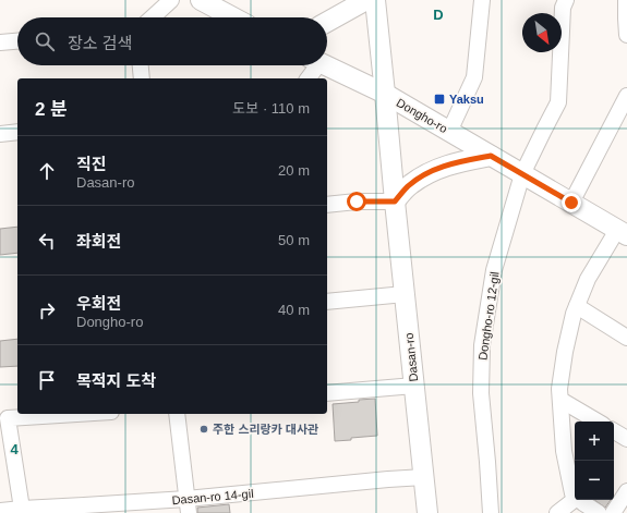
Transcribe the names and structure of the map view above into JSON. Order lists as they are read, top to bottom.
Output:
{
  "streets": {
    "main road": ["Dongho-ro", "Dasan-ro"],
    "street": ["Dongho-ro 12-gil", "Dasan-ro 14-gil"]
  },
  "crossings": [
    ["Dongho-ro", "Dongho-ro 12-gil"],
    ["Dongho-ro", "Dasan-ro"],
    ["Dasan-ro", "Dasan-ro 14-gil"]
  ],
  "places": {
    "transit": ["Yaksu"],
    "other": ["주한 스리랑카 대사관"]
  },
  "north": "bottom right",
  "page": {
    "search": "장소 검색",
    "heading": ["2 분", "도보 · 110 m"],
    "list": [
      ["직진", "Dasan-ro", "20 m"],
      ["좌회전", "50 m"],
      ["우회전", "Dongho-ro", "40 m"],
      "목적지 도착"
    ],
    "map_buttons": ["+", "−"]
  },
  "grid": {
    "columns": ["D"],
    "rows": ["4"]
  }
}
